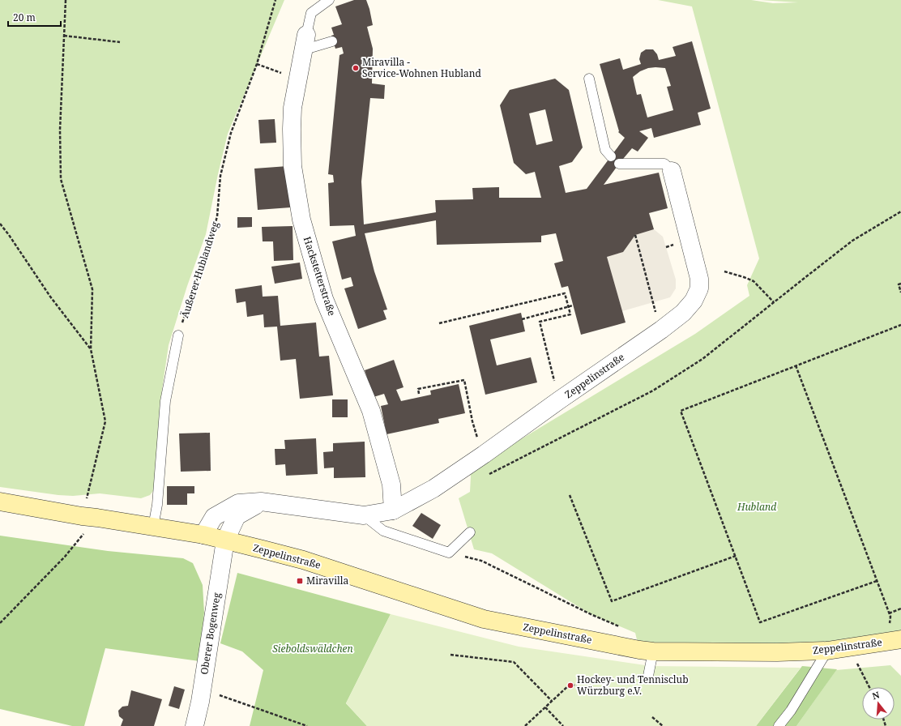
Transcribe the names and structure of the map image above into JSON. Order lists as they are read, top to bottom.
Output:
{
  "streets": {
    "street": ["Hackstetterstraße", "Zeppelinstraße", "Oberer Bogenweg"],
    "path": ["Äußerer Hublandweg"]
  },
  "crossings": [
    ["Hackstetterstraße", "Zeppelinstraße"],
    ["Zeppelinstraße", "Oberer Bogenweg"]
  ],
  "parks": ["Hubland", "Sieboldswäldchen"],
  "places": {
    "other": ["Miravilla - Service-Wohnen Hubland", "Hockey- und Tennisclub Würzburg e.V."],
    "transit": ["Miravilla"]
  },
  "scale_bar": "20 m",
  "north": "top"
}
